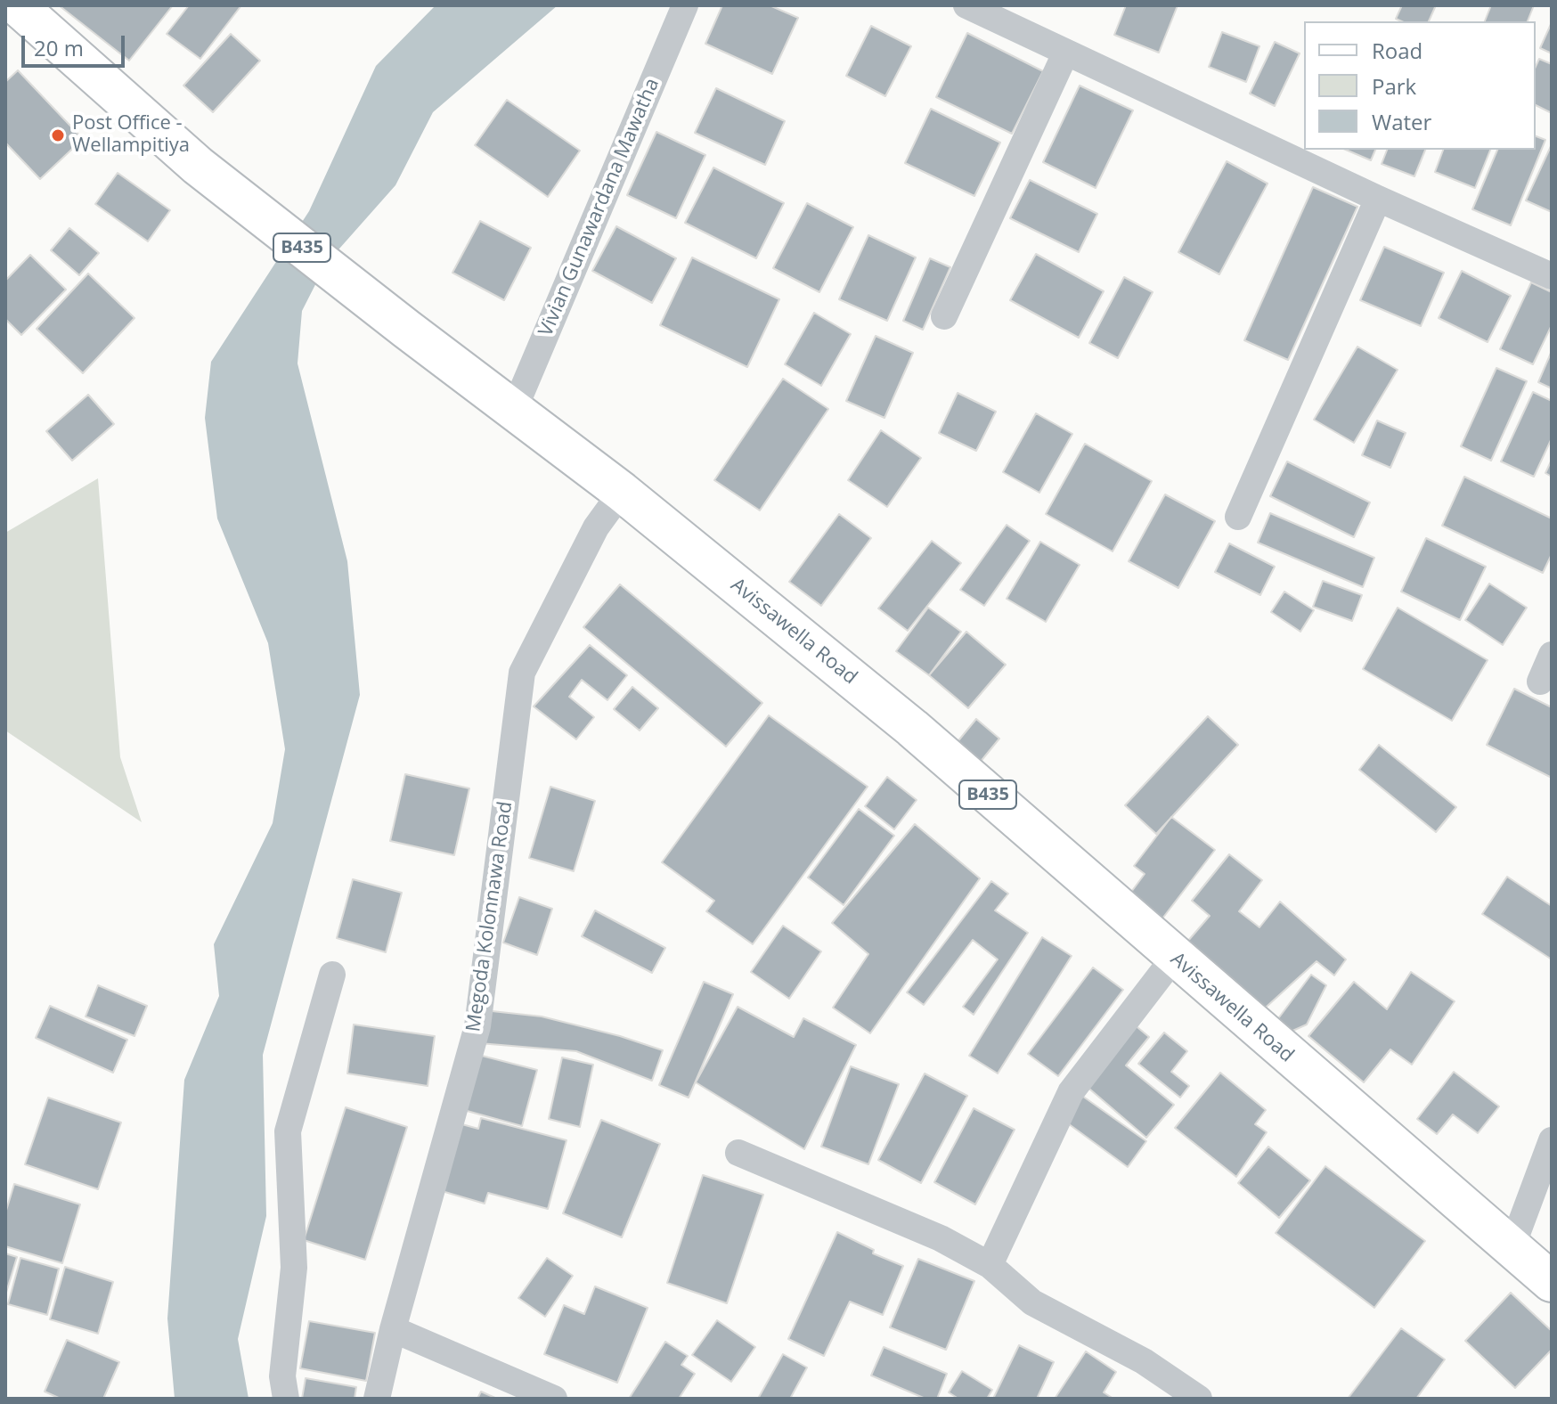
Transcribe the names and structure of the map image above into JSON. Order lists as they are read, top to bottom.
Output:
{
  "streets": {
    "main road": ["B435", "Avissawella Road"],
    "street": ["Vivian Gunawardana Mawatha", "Megoda Kolonnawa Road"]
  },
  "crossings": [
    ["Vivian Gunawardana Mawatha", "Avissawella Road"],
    ["Avissawella Road", "Megoda Kolonnawa Road"]
  ],
  "places": ["Post Office - Wellampitiya"],
  "legend": ["Road", "Park", "Water"],
  "scale_bar": "20 m"
}
